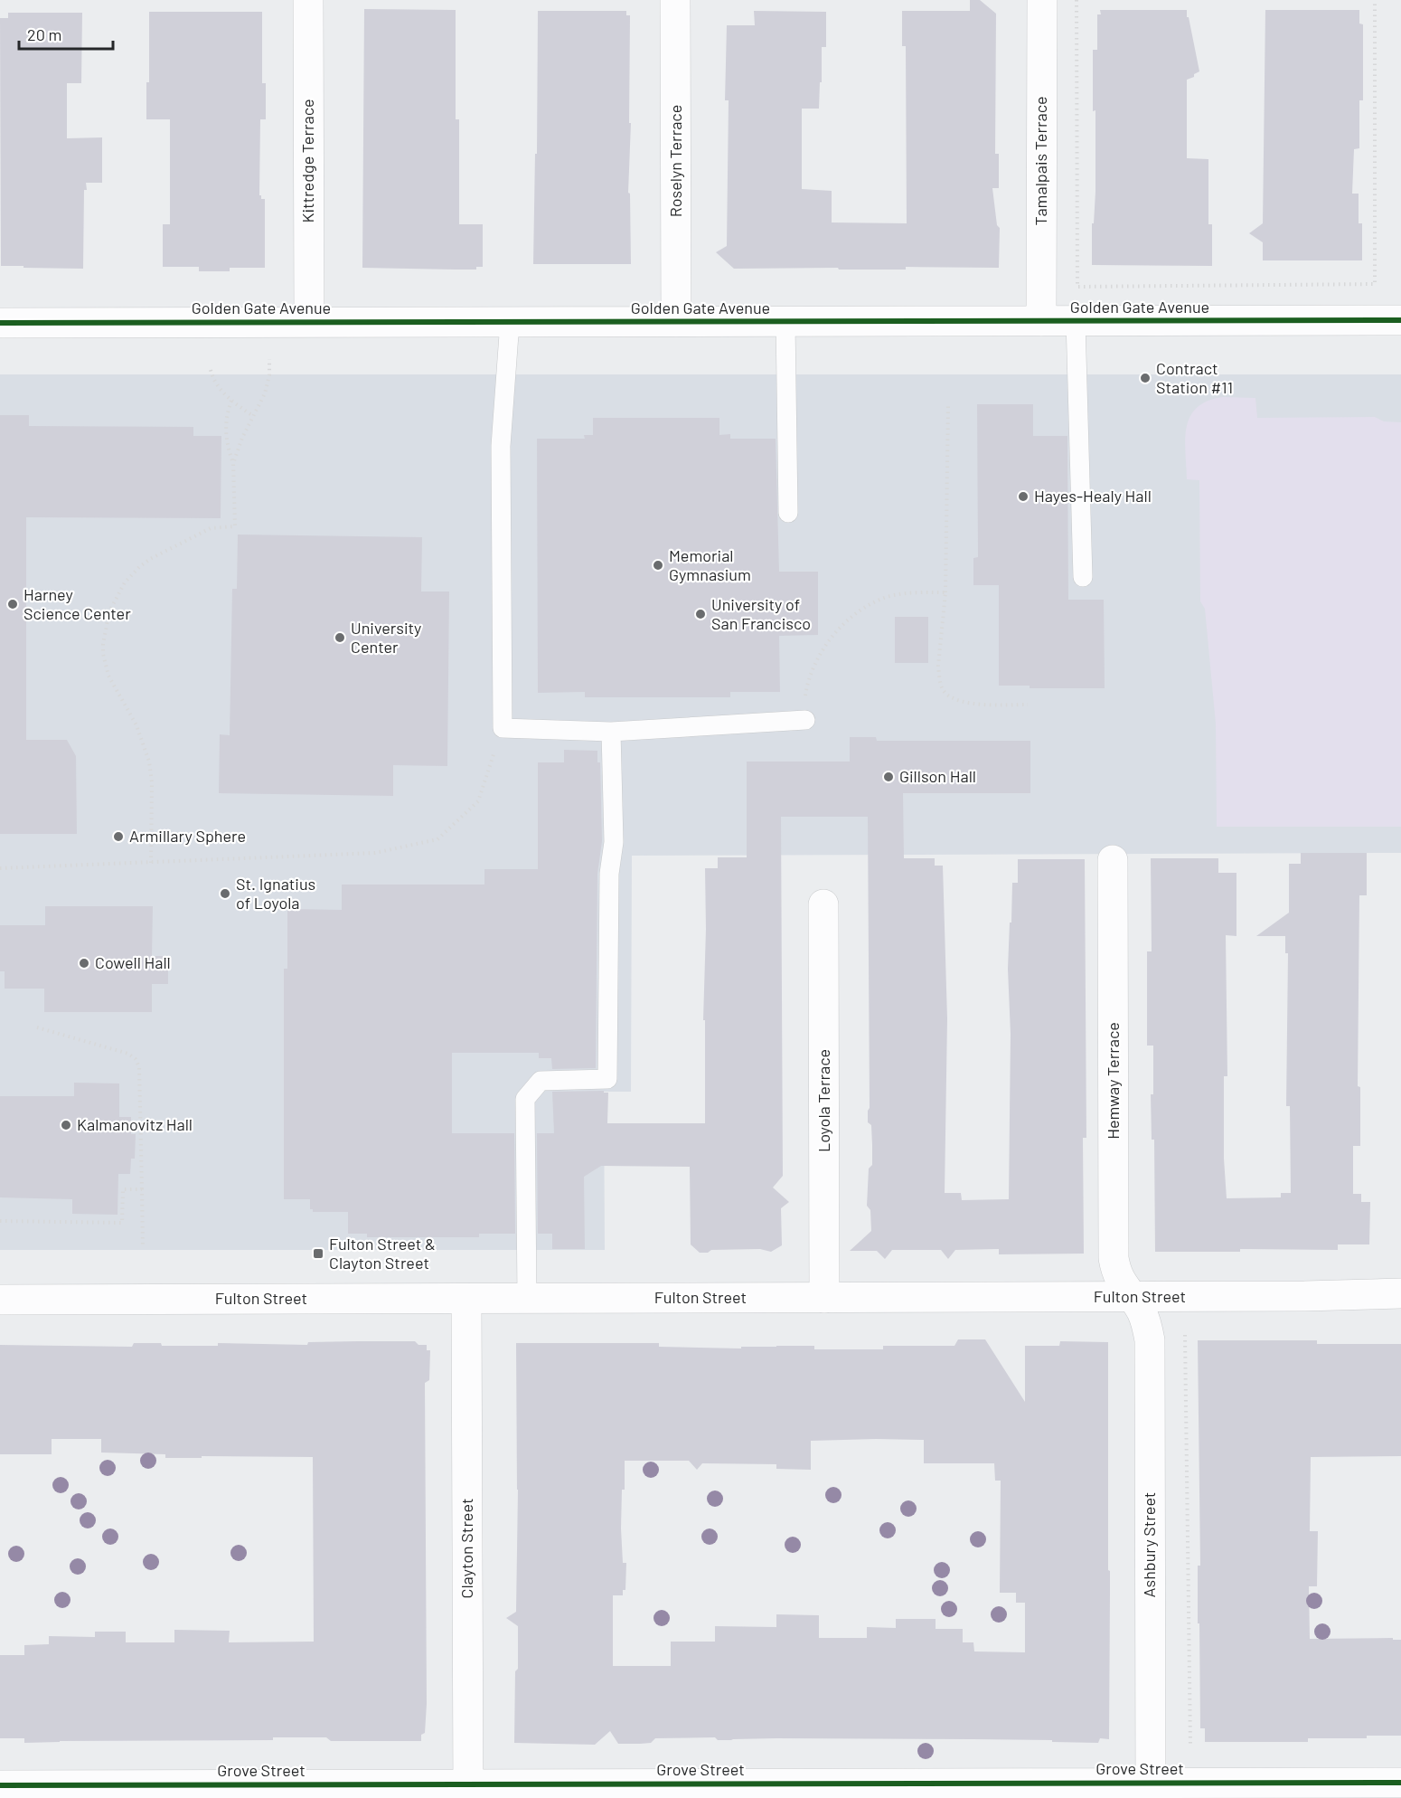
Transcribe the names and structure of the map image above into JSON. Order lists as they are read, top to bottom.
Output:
{
  "streets": {
    "street": [
      "Kittredge Terrace",
      "Roselyn Terrace",
      "Tamalpais Terrace",
      "Golden Gate Avenue",
      "Hemway Terrace",
      "Loyola Terrace",
      "Fulton Street",
      "Ashbury Street",
      "Clayton Street",
      "Grove Street"
    ]
  },
  "crossings": [
    ["Kittredge Terrace", "Golden Gate Avenue"],
    ["Roselyn Terrace", "Golden Gate Avenue"],
    ["Tamalpais Terrace", "Golden Gate Avenue"],
    ["Hemway Terrace", "Fulton Street"],
    ["Hemway Terrace", "Ashbury Street"],
    ["Loyola Terrace", "Fulton Street"],
    ["Fulton Street", "Ashbury Street"],
    ["Fulton Street", "Clayton Street"],
    ["Ashbury Street", "Grove Street"],
    ["Clayton Street", "Grove Street"]
  ],
  "places": {
    "other": [
      "Contract Station #11",
      "Hayes-Healy Hall",
      "Memorial Gymnasium",
      "Harney Science Center",
      "University of San Francisco",
      "University Center",
      "Gillson Hall",
      "Armillary Sphere",
      "St. Ignatius of Loyola",
      "Cowell Hall",
      "Kalmanovitz Hall"
    ],
    "transit": ["Fulton Street & Clayton Street"]
  },
  "scale_bar": "20 m"
}
